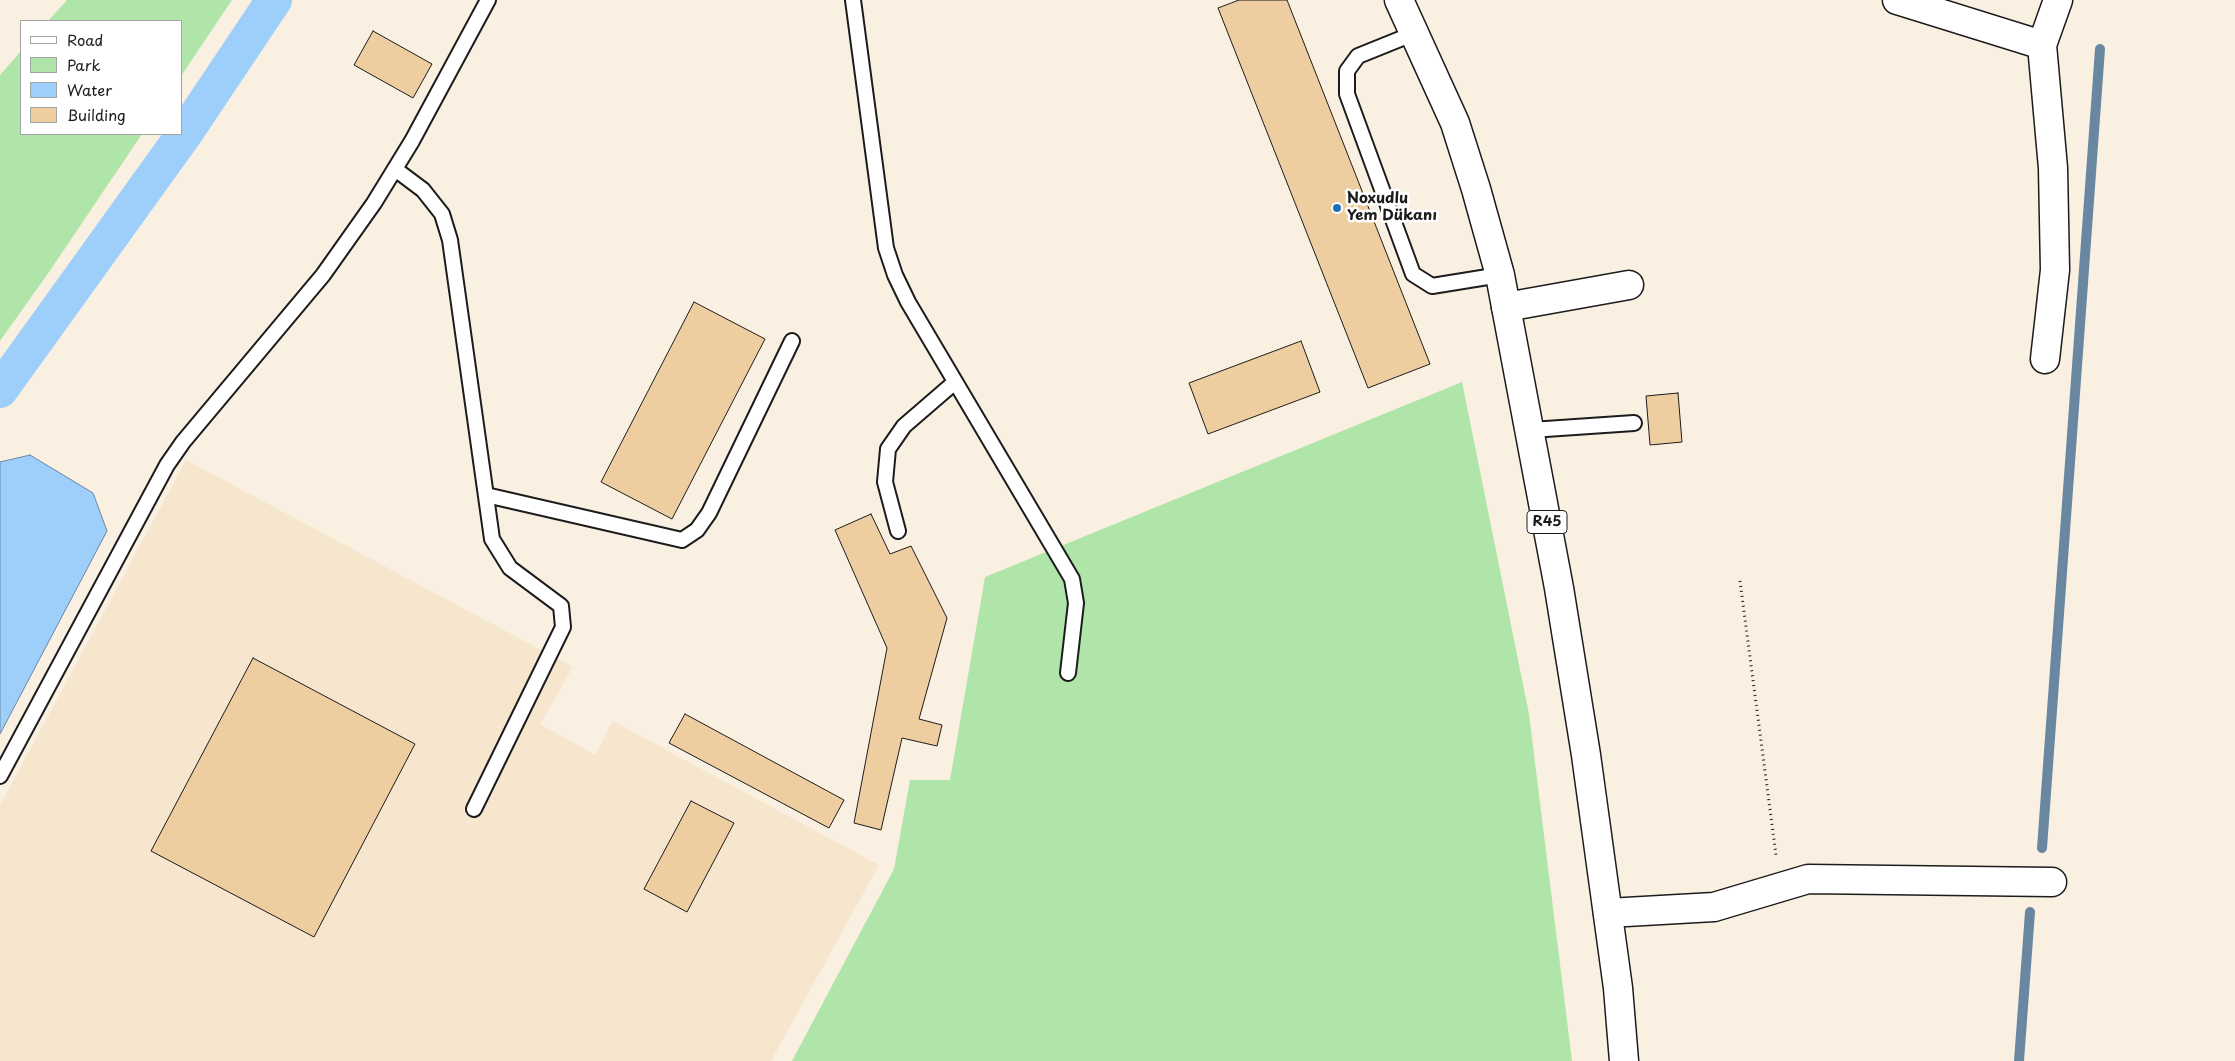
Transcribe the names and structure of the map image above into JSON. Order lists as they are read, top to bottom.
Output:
{
  "streets": {
    "main road": ["R45"]
  },
  "places": ["Noxudlu Yem Dükanı"],
  "legend": [
    "Road",
    "Park",
    "Water",
    "Building"
  ]
}
